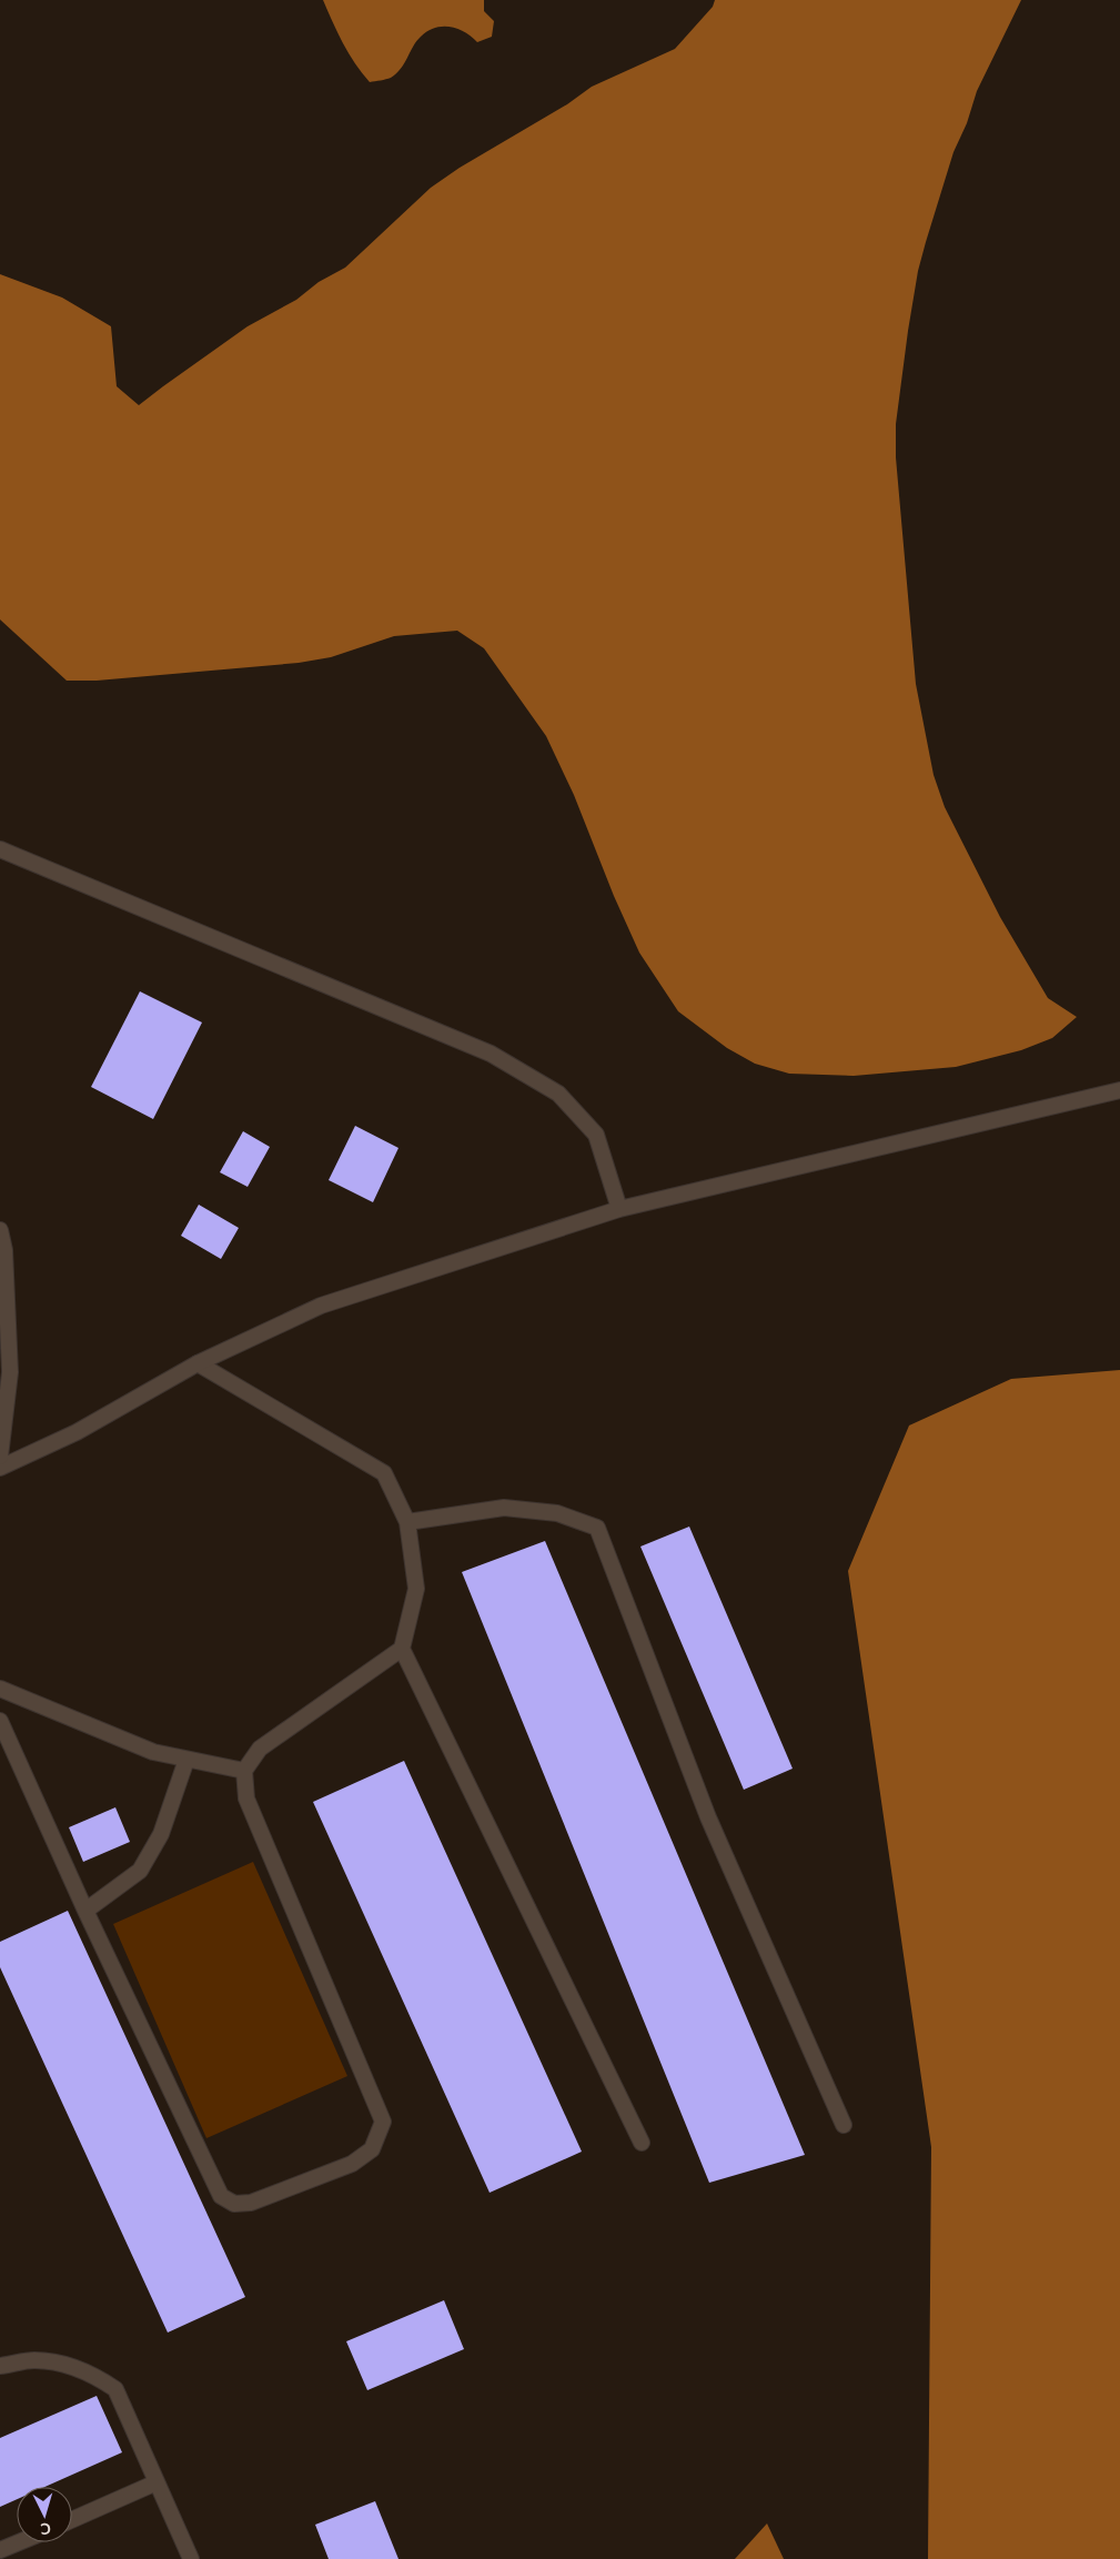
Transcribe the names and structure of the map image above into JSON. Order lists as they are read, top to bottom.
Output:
{
  "north": "bottom"
}
